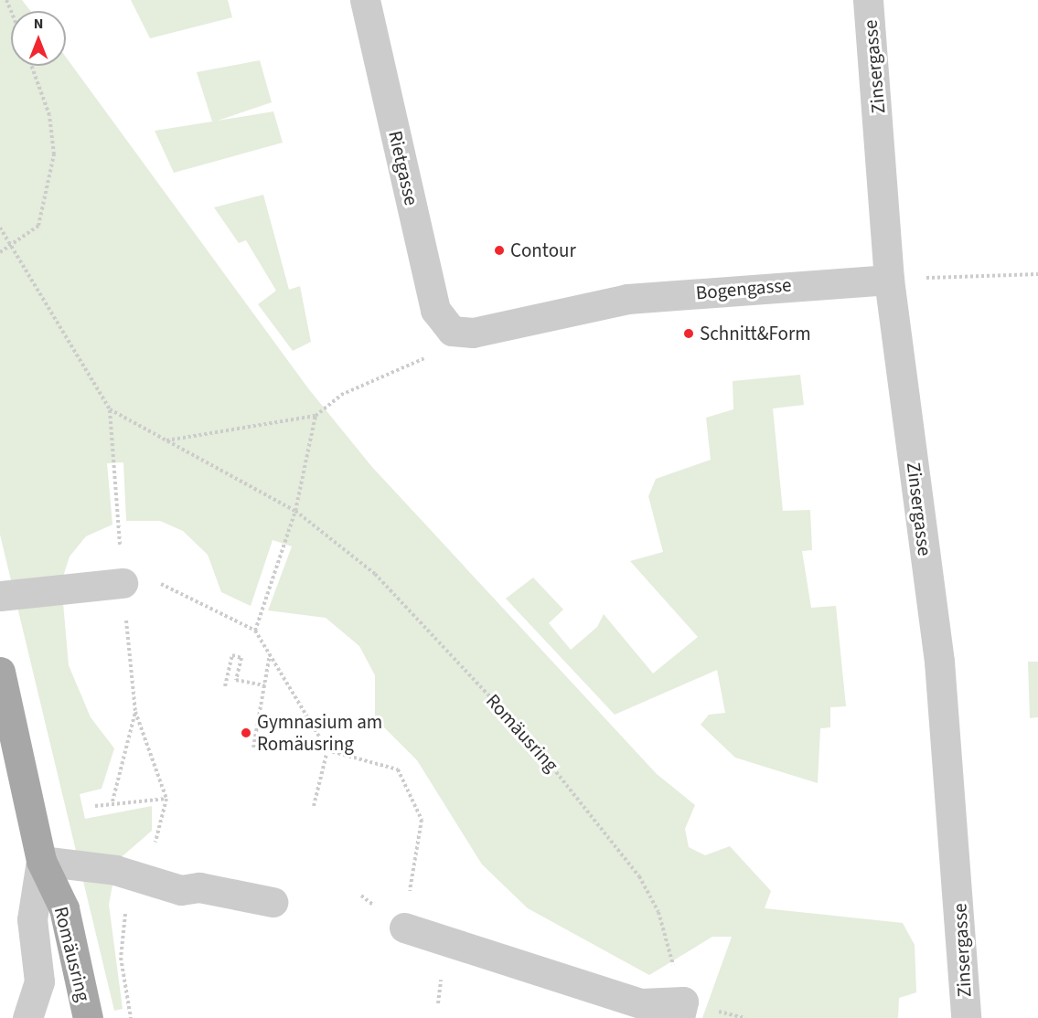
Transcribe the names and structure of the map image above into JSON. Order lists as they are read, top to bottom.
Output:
{
  "streets": {
    "main road": ["Romäusring"],
    "street": ["Zinsergasse", "Rietgasse", "Bogengasse"]
  },
  "crossings": [
    ["Zinsergasse", "Bogengasse"],
    ["Rietgasse", "Bogengasse"]
  ],
  "places": ["Contour", "Schnitt&Form", "Gymnasium am Romäusring"],
  "north": "top"
}
